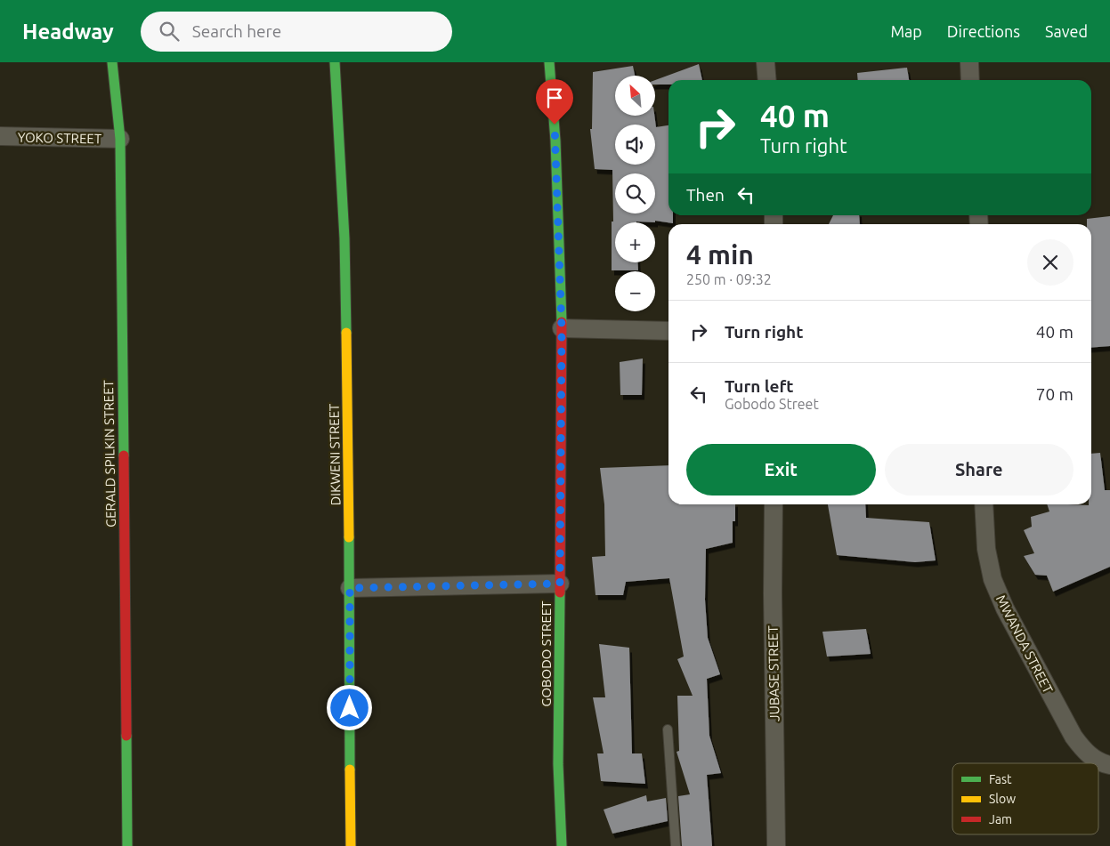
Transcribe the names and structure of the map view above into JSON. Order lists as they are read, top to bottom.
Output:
{
  "streets": {
    "street": [
      "YOKO STREET",
      "GERALD SPILKIN STREET",
      "DIKWENI STREET",
      "MWANDA STREET",
      "GOBODO STREET",
      "JUBASE STREET"
    ]
  },
  "crossings": [
    ["YOKO STREET", "GERALD SPILKIN STREET"]
  ],
  "legend": ["Fast", "Slow", "Jam"],
  "north": "top left",
  "page": {
    "header": "Headway",
    "search": "Search here",
    "nav": ["Map", "Directions", "Saved"],
    "map_buttons": ["+", "−"],
    "turn": ["40 m", "Turn right"],
    "then": "Then",
    "heading": ["4 min", "250 m · 09:32"],
    "list": [
      {
        "name": "Turn right",
        "value": "40 m"
      },
      {
        "name": "Turn left",
        "note": "Gobodo Street",
        "value": "70 m"
      }
    ],
    "buttons": ["Exit", "Share"]
  }
}
